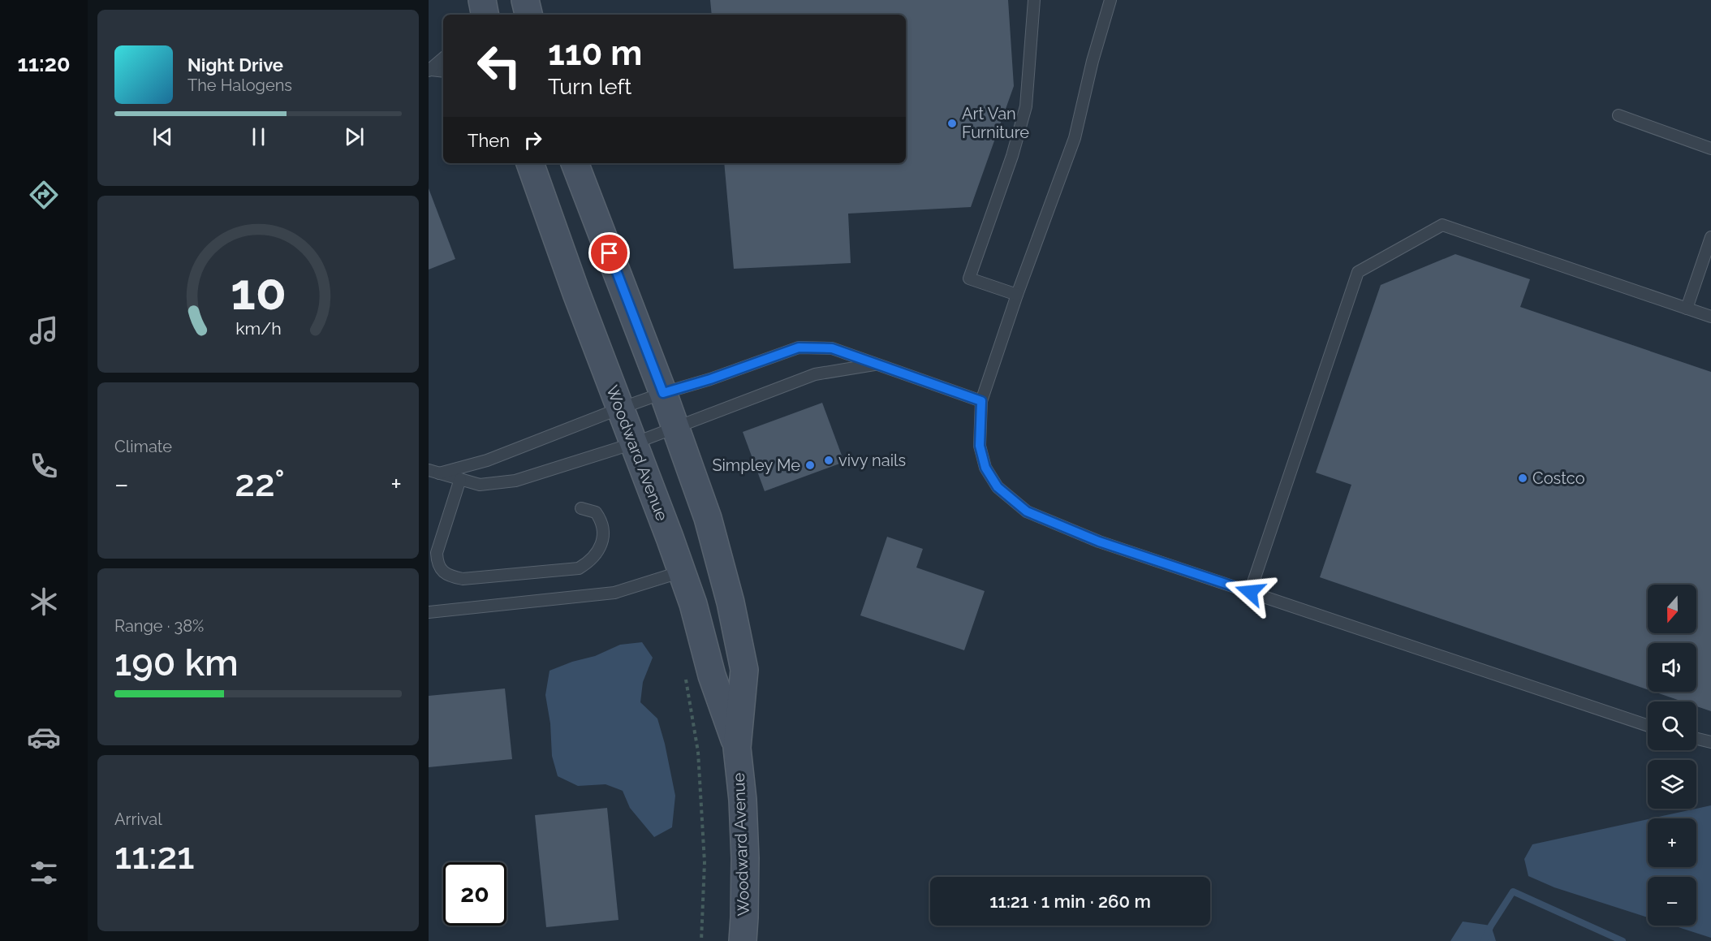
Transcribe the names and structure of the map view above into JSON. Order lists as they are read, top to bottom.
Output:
{
  "streets": {
    "main road": ["Woodward Avenue"]
  },
  "places": [
    "Art Van Furniture",
    "vivy nails",
    "Simpley Me",
    "Costco"
  ],
  "north": "bottom",
  "page": {
    "tabs": "11:20",
    "turn": ["110 m", "Turn left"],
    "song": ["Night Drive", "The Halogens"],
    "then": "Then",
    "tile": [
      "Climate",
      ["Range · 38%", "190 km"],
      ["Arrival", "11:21"]
    ],
    "heat": ["−", "22°", "+"],
    "map_buttons": ["+", "−"],
    "limit": "20",
    "trip": "11:21 · 1 min · 260 m",
    "gauge": ["10", "km/h"]
  }
}
